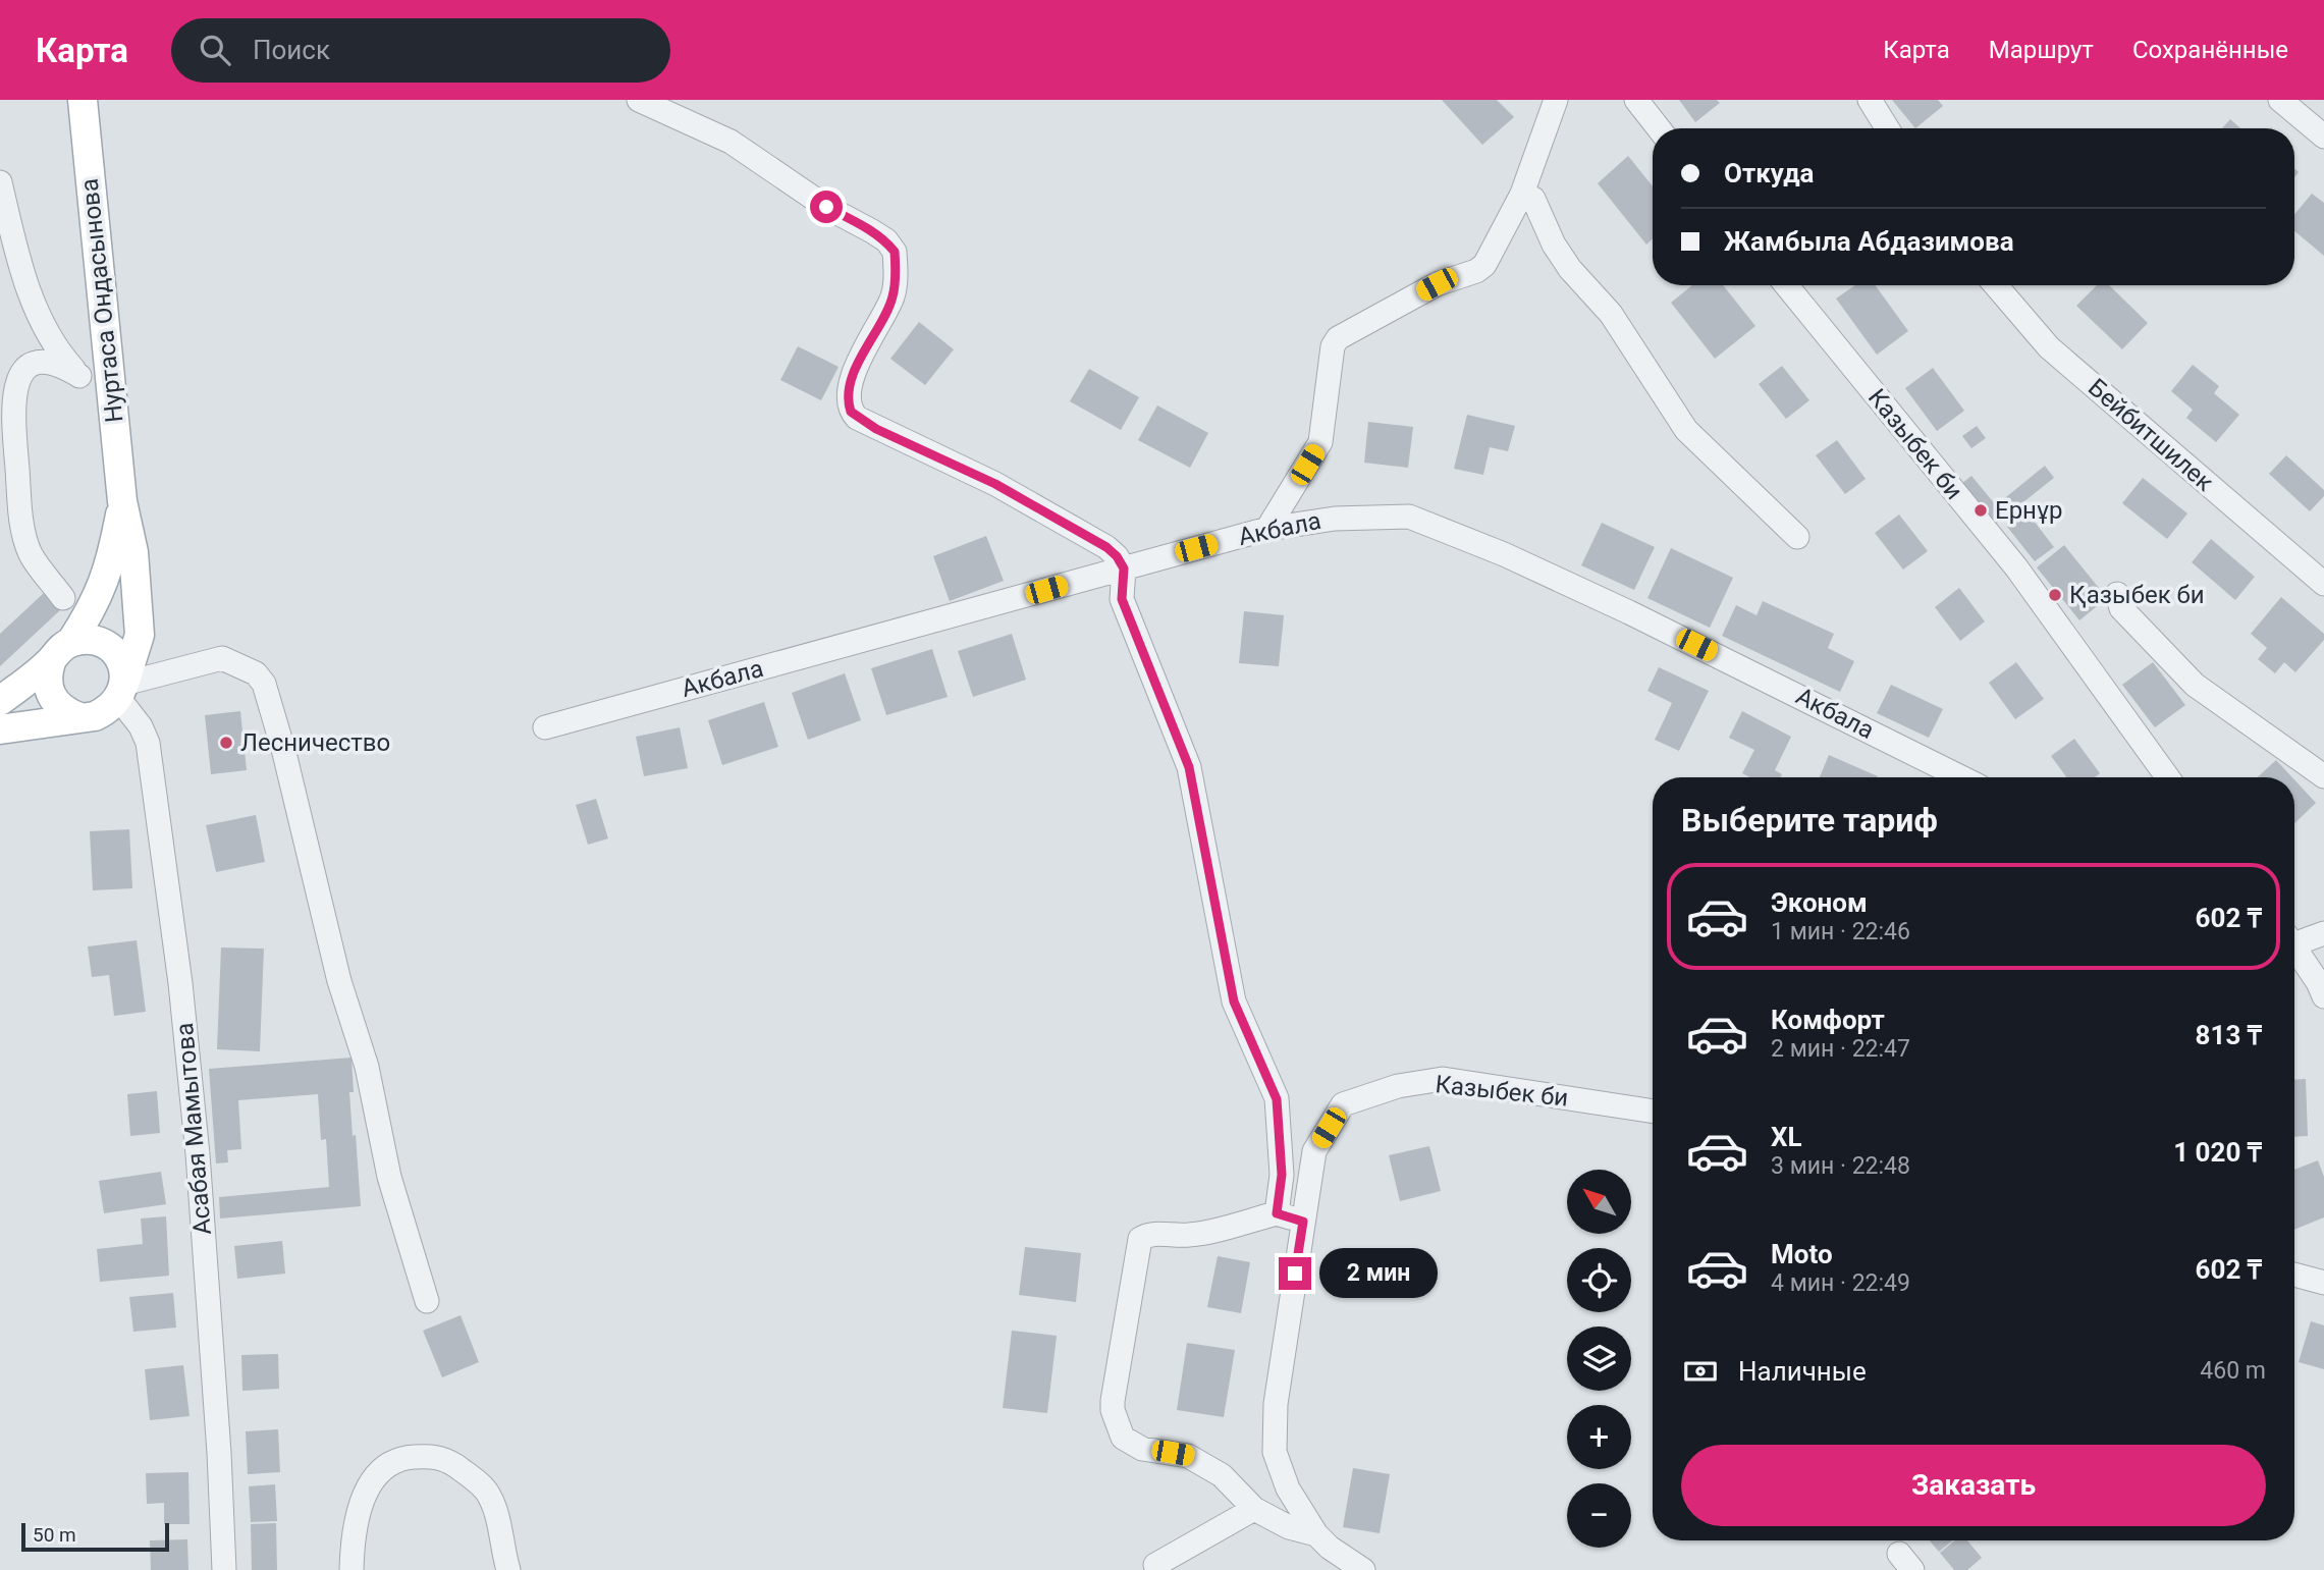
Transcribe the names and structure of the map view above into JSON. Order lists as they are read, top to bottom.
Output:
{
  "streets": {
    "main road": ["Нуртаса Ондасынова"],
    "street": [
      "Бейбитшилек",
      "Казыбек би",
      "Акбала",
      "Асабая Мамытова"
    ]
  },
  "crossings": [
    ["Нуртаса Ондасынова", "Асабая Мамытова"]
  ],
  "places": ["Ернұр", "Қазыбек би", "Лесничество"],
  "scale_bar": "50 m",
  "north": "top left",
  "page": {
    "header": "Карта",
    "search": "Поиск",
    "nav": ["Карта", "Маршрут", "Сохранённые"],
    "banner": ["Откуда", "Жамбыла Абдазимова"],
    "heading": "Выберите тариф",
    "list": [
      {
        "name": "Эконом",
        "note": "1 мин · 22:46",
        "value": "602 ₸"
      },
      {
        "name": "Комфорт",
        "note": "2 мин · 22:47",
        "value": "813 ₸"
      },
      {
        "name": "XL",
        "note": "3 мин · 22:48",
        "value": "1 020 ₸"
      },
      {
        "name": "Moto",
        "note": "4 мин · 22:49",
        "value": "602 ₸"
      }
    ],
    "map_buttons": ["+", "−"],
    "bubble": "2 мин",
    "pay": ["Наличные", "460 m"],
    "buttons": "Заказать",
    "scale": "50 m"
  }
}
